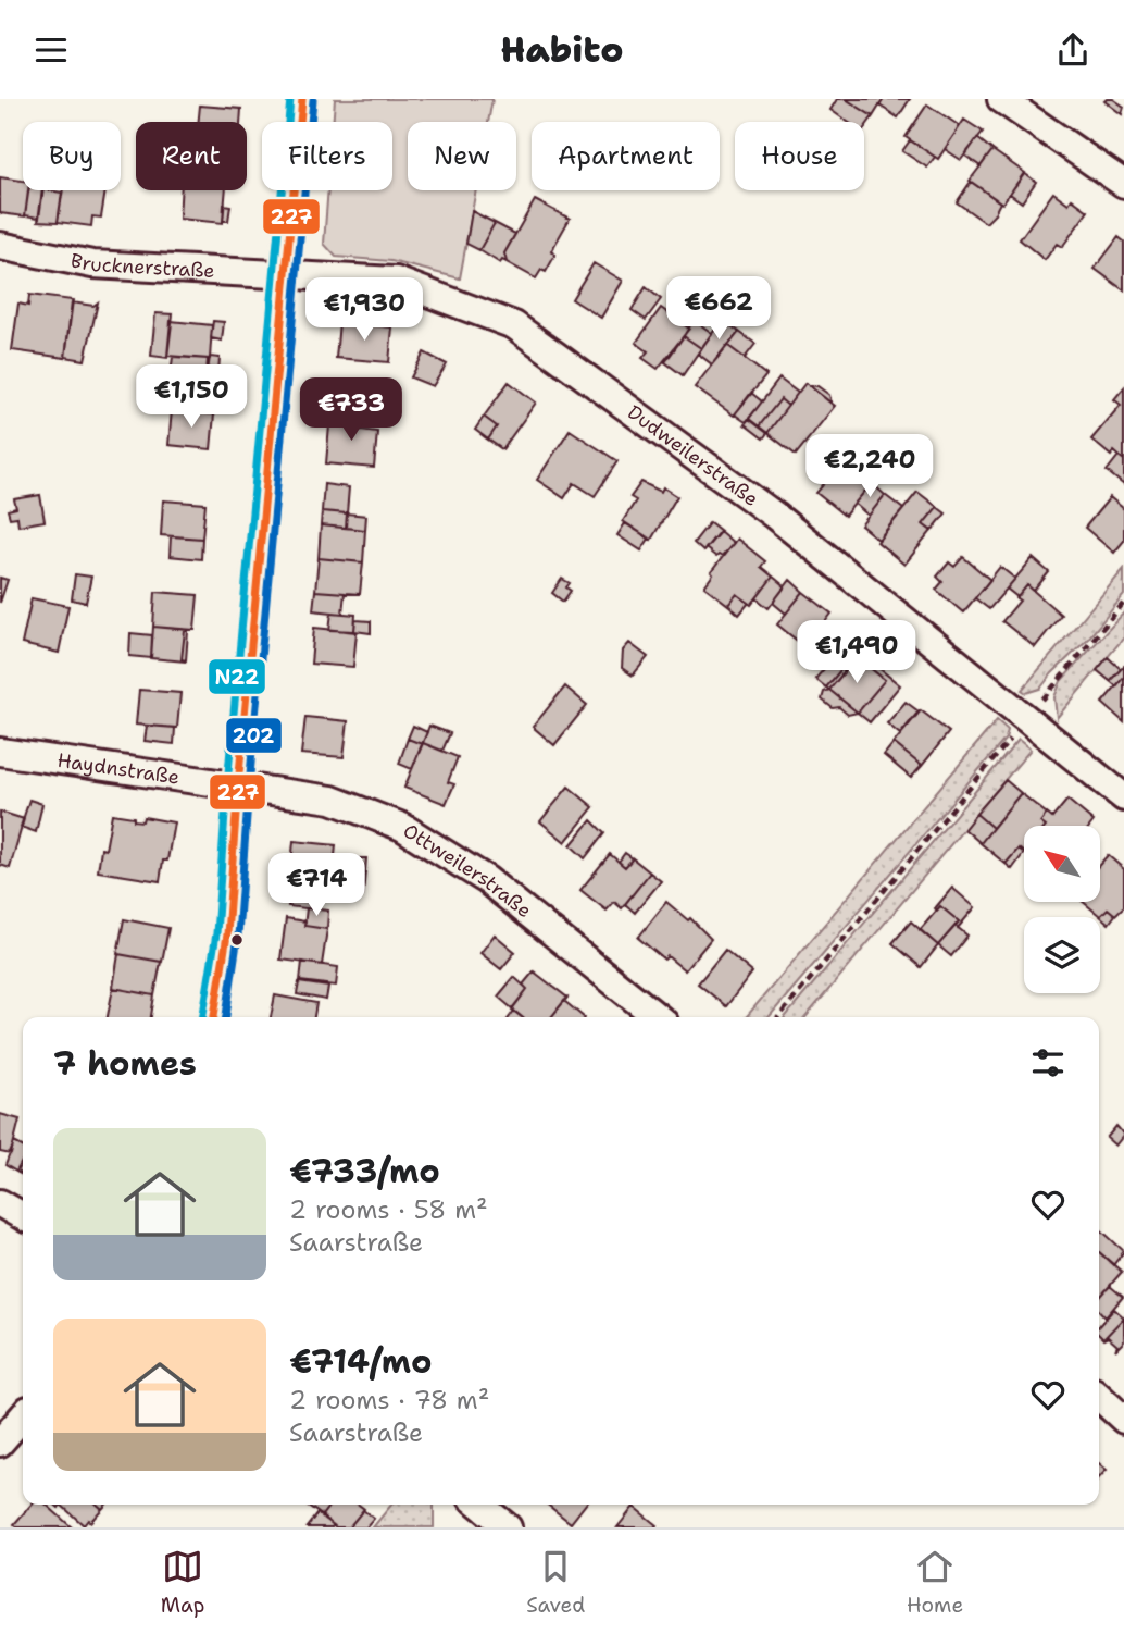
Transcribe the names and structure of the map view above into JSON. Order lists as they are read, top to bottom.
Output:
{
  "streets": {
    "street": [
      "Brucknerstraße",
      "Dudweilerstraße",
      "Haydnstraße",
      "Ottweilerstraße"
    ]
  },
  "crossings": [
    ["Brucknerstraße", "Dudweilerstraße"],
    ["Haydnstraße", "Ottweilerstraße"]
  ],
  "lines": ["transit line 227", "transit line N22", "transit line 202"],
  "north": "top left",
  "page": {
    "header": "Habito",
    "chip": [
      "Buy",
      "Rent",
      "Filters",
      "New",
      "Apartment",
      "House"
    ],
    "price": [
      "€662",
      "€1,930",
      "€1,150",
      "€733",
      "€2,240",
      "€1,490",
      "€714"
    ],
    "heading": "7 homes",
    "list": [
      {
        "name": "€733/mo",
        "note": "2 rooms · 58 m² · Saarstraße"
      },
      {
        "name": "€714/mo",
        "note": "2 rooms · 78 m² · Saarstraße"
      }
    ],
    "tabs": ["Map", "Saved", "Home"]
  }
}
